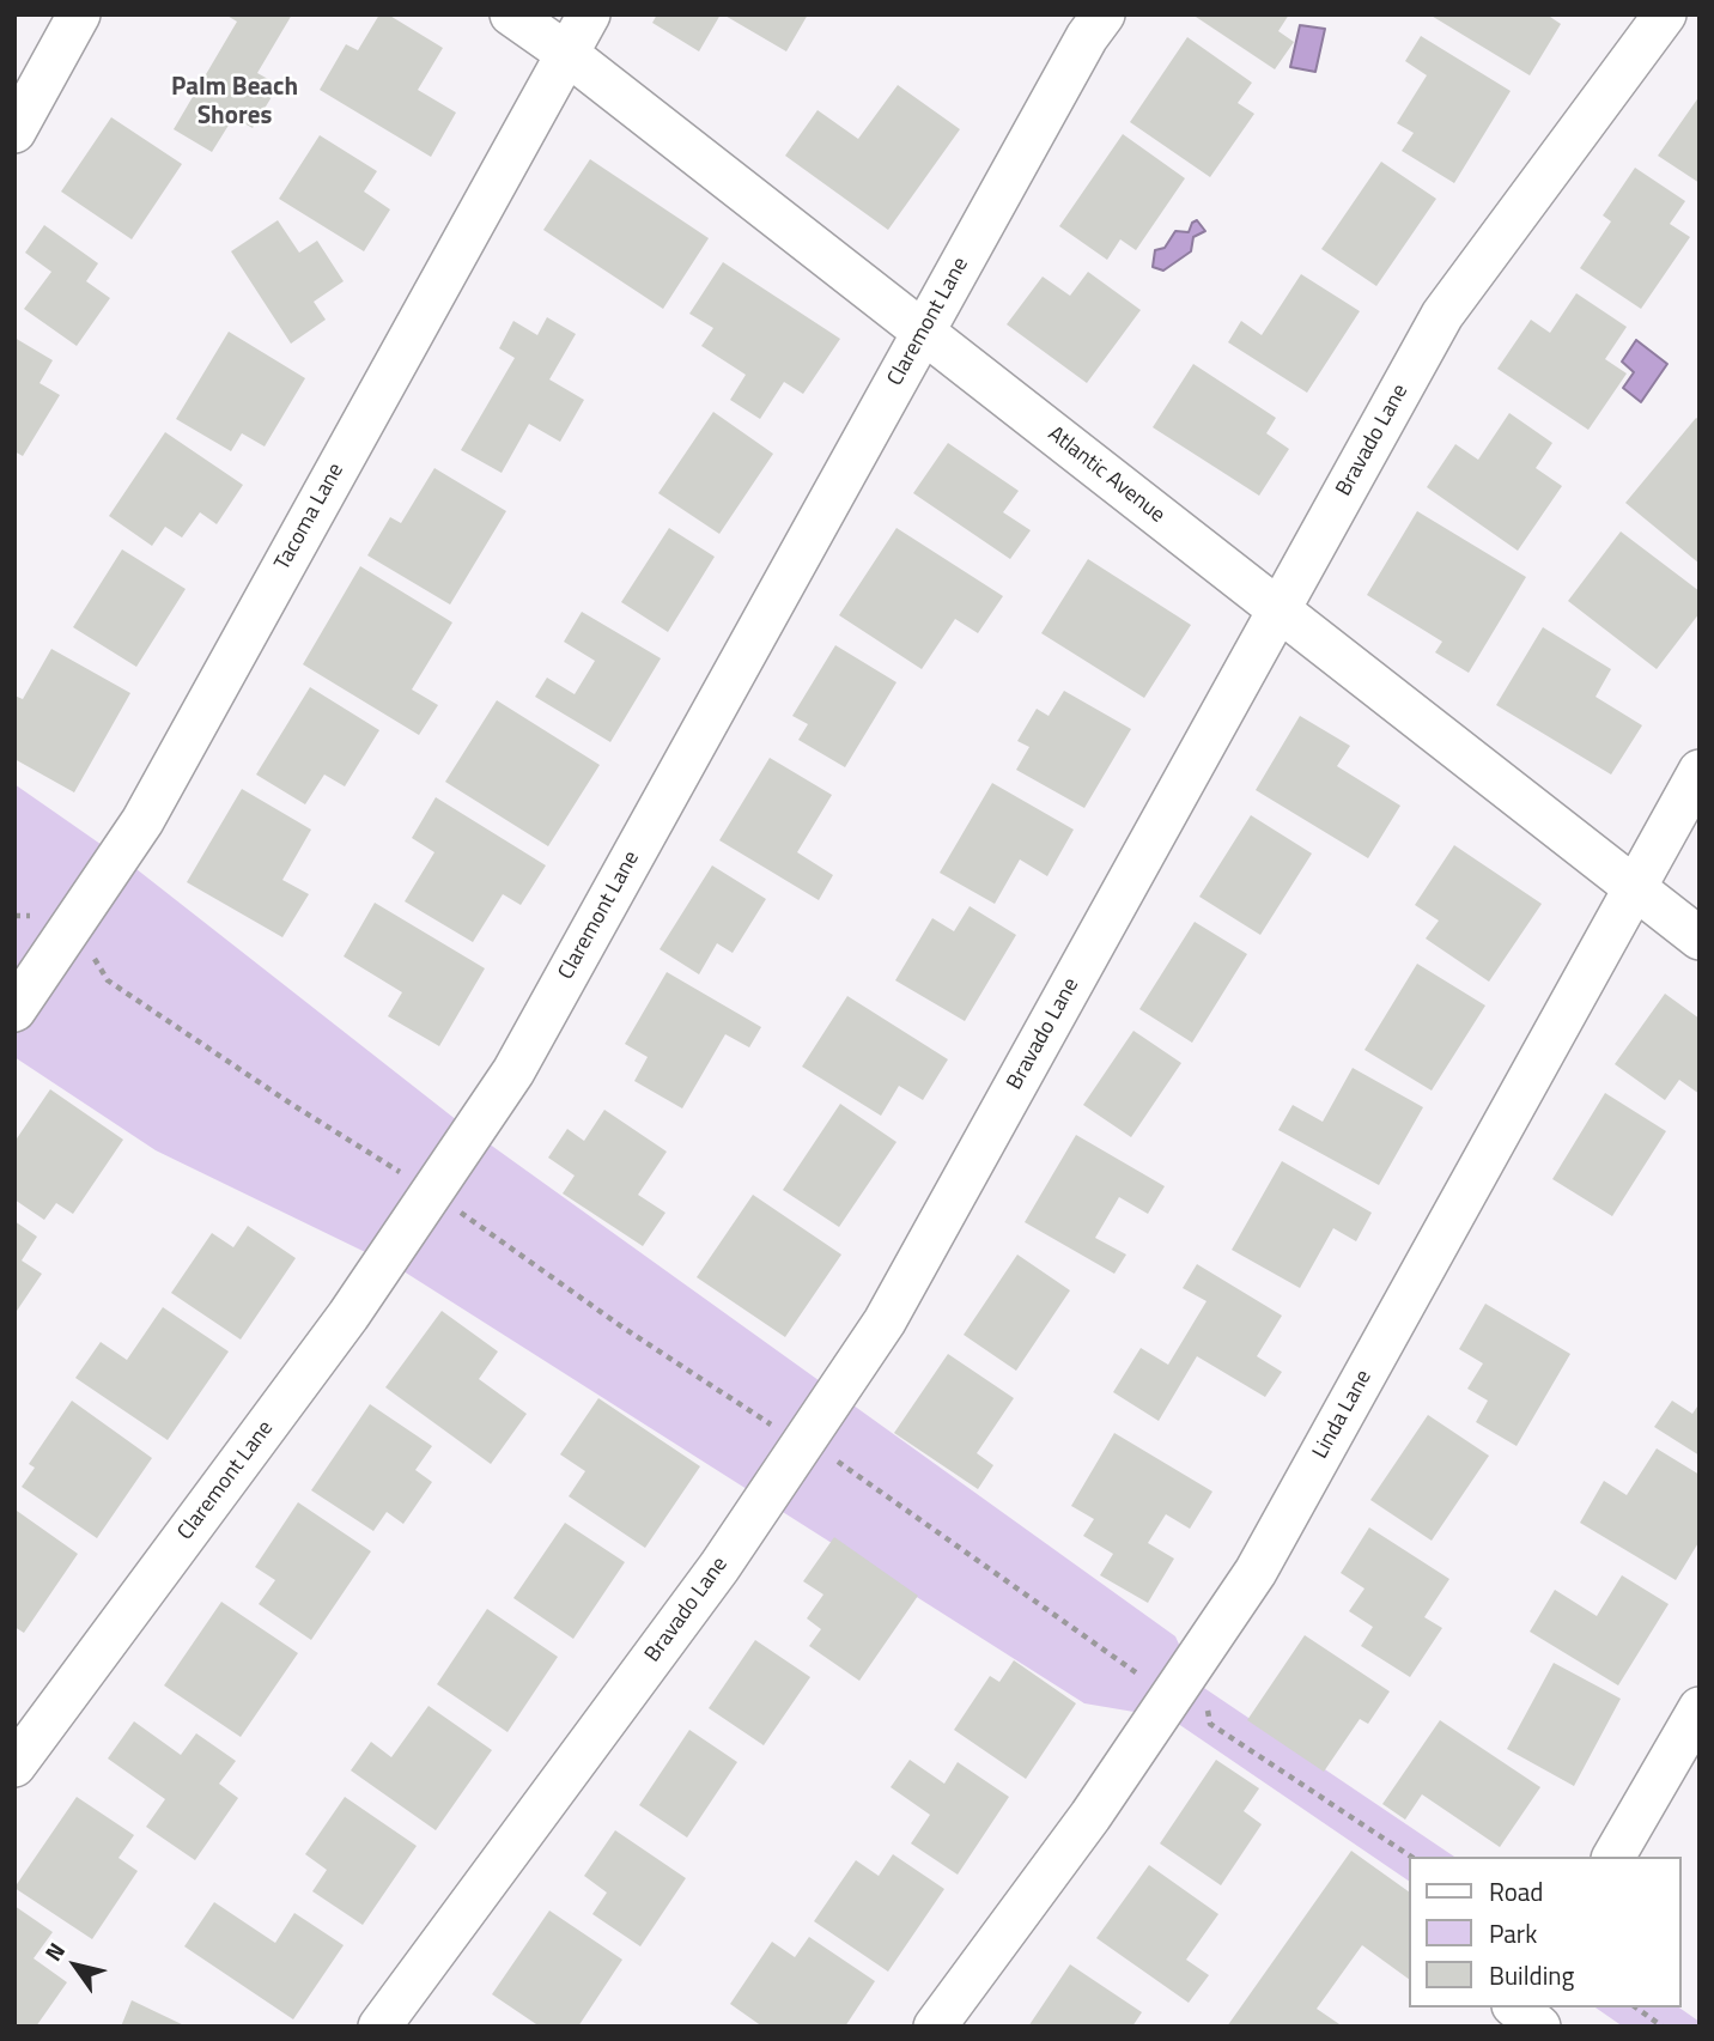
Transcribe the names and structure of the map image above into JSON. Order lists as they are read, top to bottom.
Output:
{
  "streets": {
    "street": [
      "Claremont Lane",
      "Bravado Lane",
      "Atlantic Avenue",
      "Tacoma Lane",
      "Linda Lane"
    ]
  },
  "crossings": [
    ["Claremont Lane", "Atlantic Avenue"],
    ["Bravado Lane", "Atlantic Avenue"],
    ["Atlantic Avenue", "Tacoma Lane"],
    ["Atlantic Avenue", "Linda Lane"]
  ],
  "districts": ["Palm Beach Shores"],
  "legend": ["Road", "Park", "Building"],
  "north": "top left"
}
